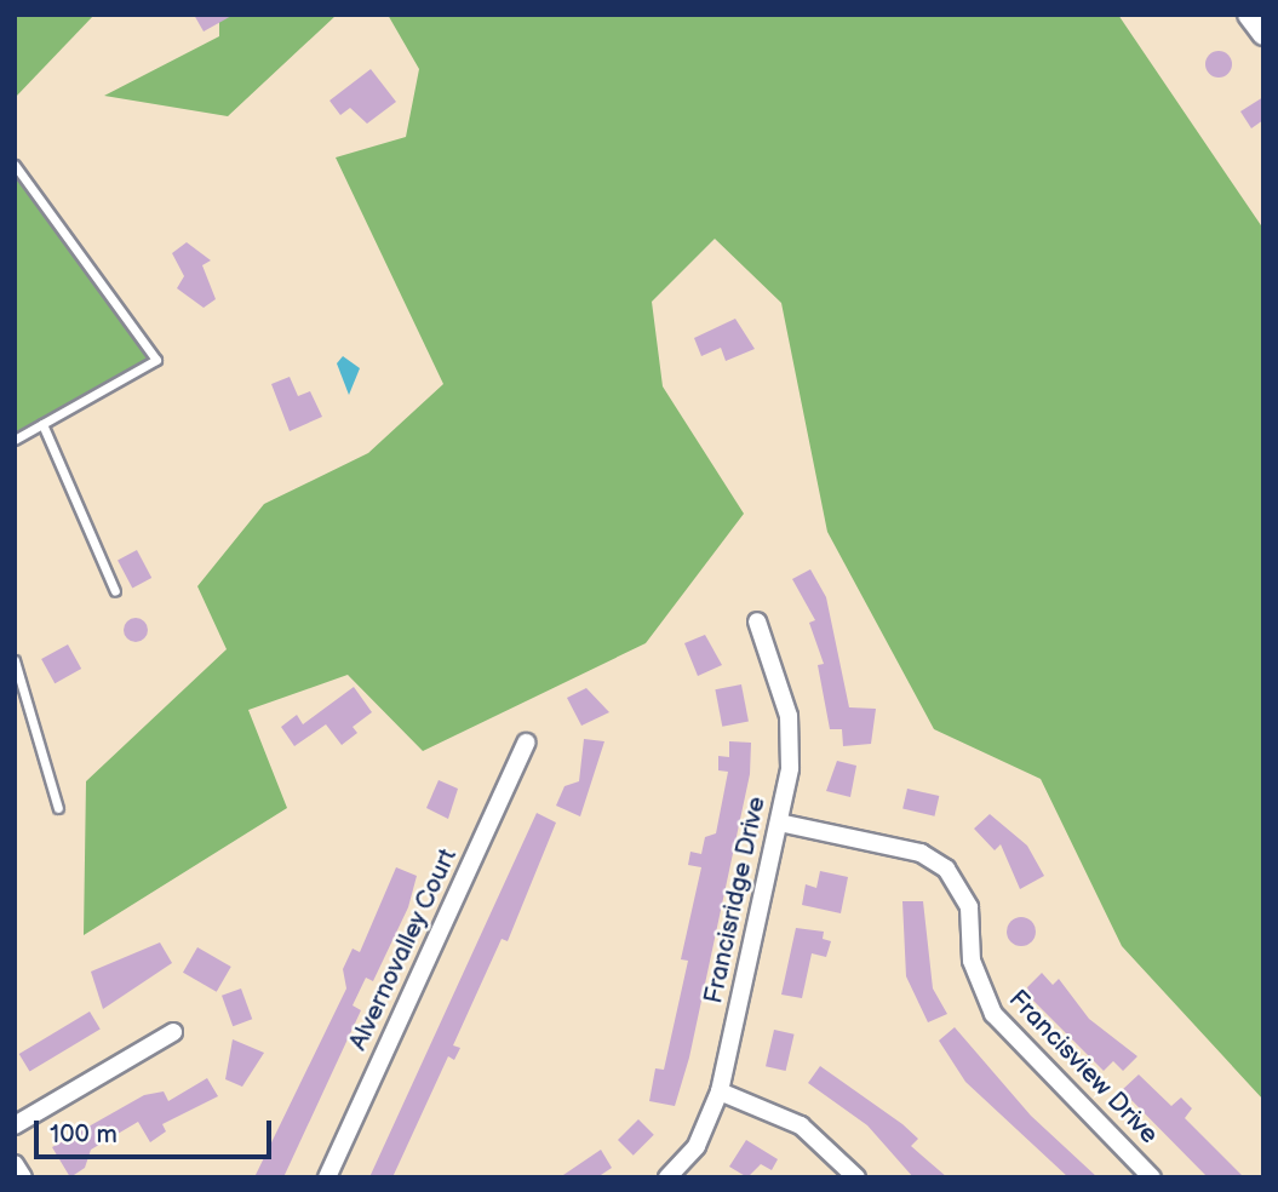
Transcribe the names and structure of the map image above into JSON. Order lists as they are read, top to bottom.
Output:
{
  "streets": {
    "street": ["Francisridge Drive", "Alvernovalley Court", "Francisview Drive"]
  },
  "crossings": [
    ["Francisridge Drive", "Francisview Drive"]
  ],
  "scale_bar": "100 m"
}
